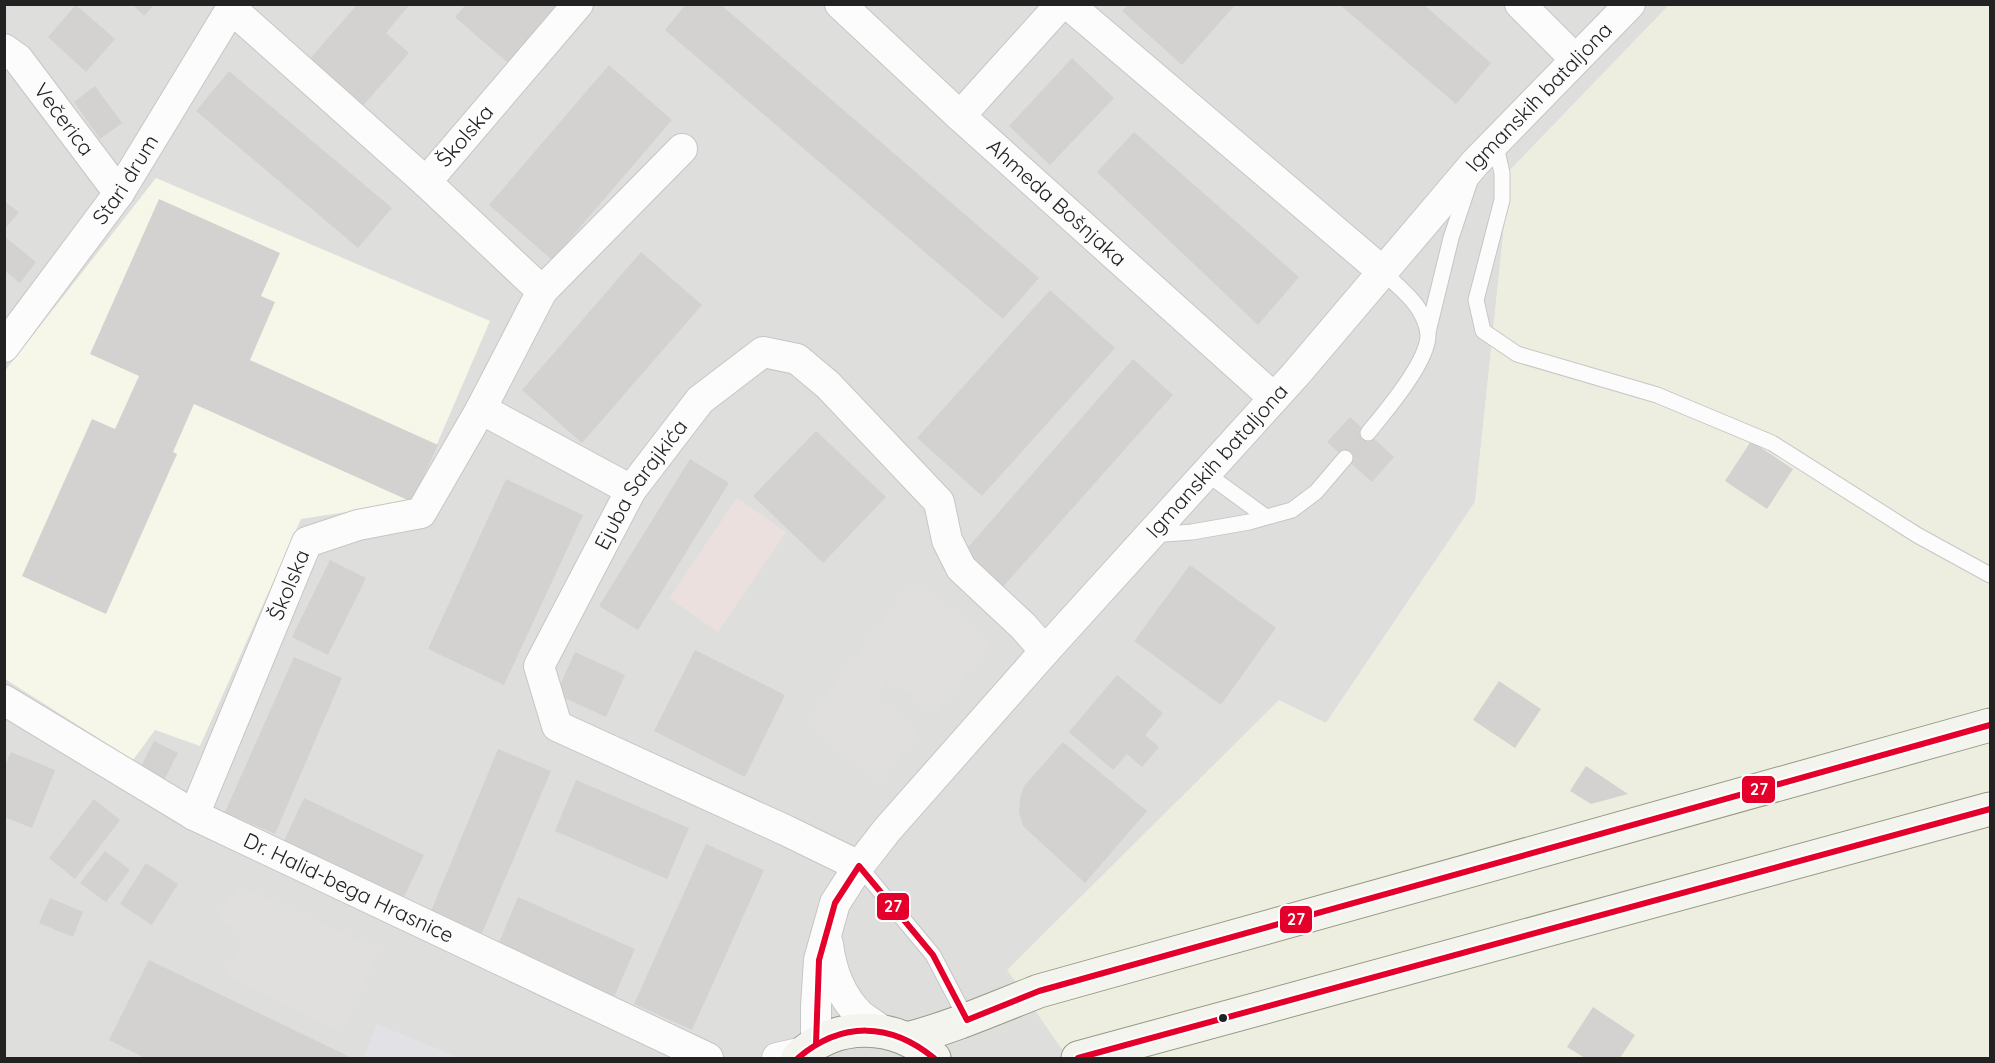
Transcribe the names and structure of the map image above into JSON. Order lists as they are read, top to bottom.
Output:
{
  "streets": {
    "street": [
      "Igmanskih bataljona",
      "Večerica",
      "Školska",
      "Stari drum",
      "Ahmeda Bošnjaka",
      "Ejuba Sarajkića",
      "Dr. Halid-bega Hrasnice"
    ]
  },
  "crossings": [
    ["Igmanskih bataljona", "Ahmeda Bošnjaka"],
    ["Igmanskih bataljona", "Ejuba Sarajkića"],
    ["Večerica", "Stari drum"],
    ["Školska", "Dr. Halid-bega Hrasnice"]
  ],
  "lines": ["transit line 27"]
}
